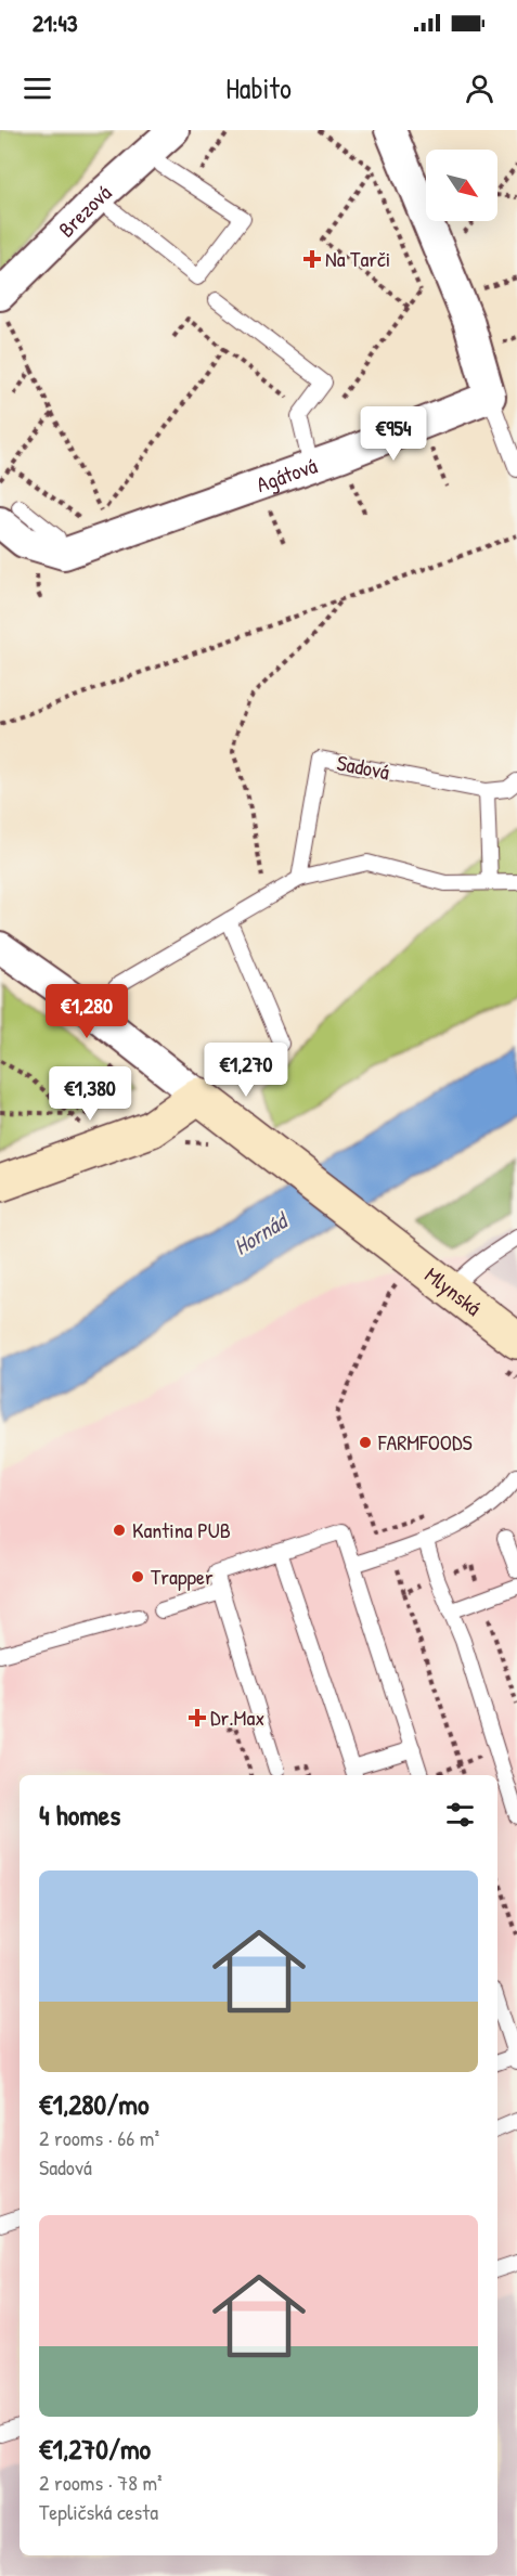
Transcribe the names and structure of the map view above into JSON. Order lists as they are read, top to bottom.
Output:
{
  "streets": {
    "street": ["Brezová", "Agátová", "Mlynská"],
    "lane": ["Sadová"]
  },
  "water": ["Hornád"],
  "places": {
    "health": ["Na Tarči", "Dr.Max"],
    "other": ["FARMFOODS", "Kantina PUB", "Trapper"]
  },
  "north": "bottom right",
  "page": {
    "status": "21:43",
    "header": "Habito",
    "price": [
      "€954",
      "€1,280",
      "€1,270",
      "€1,380"
    ],
    "heading": "4 homes",
    "list": [
      {
        "name": "€1,280/mo",
        "note": "2 rooms · 66 m² · Sadová"
      },
      {
        "name": "€1,270/mo",
        "note": "2 rooms · 78 m² · Tepličská cesta"
      }
    ]
  }
}
